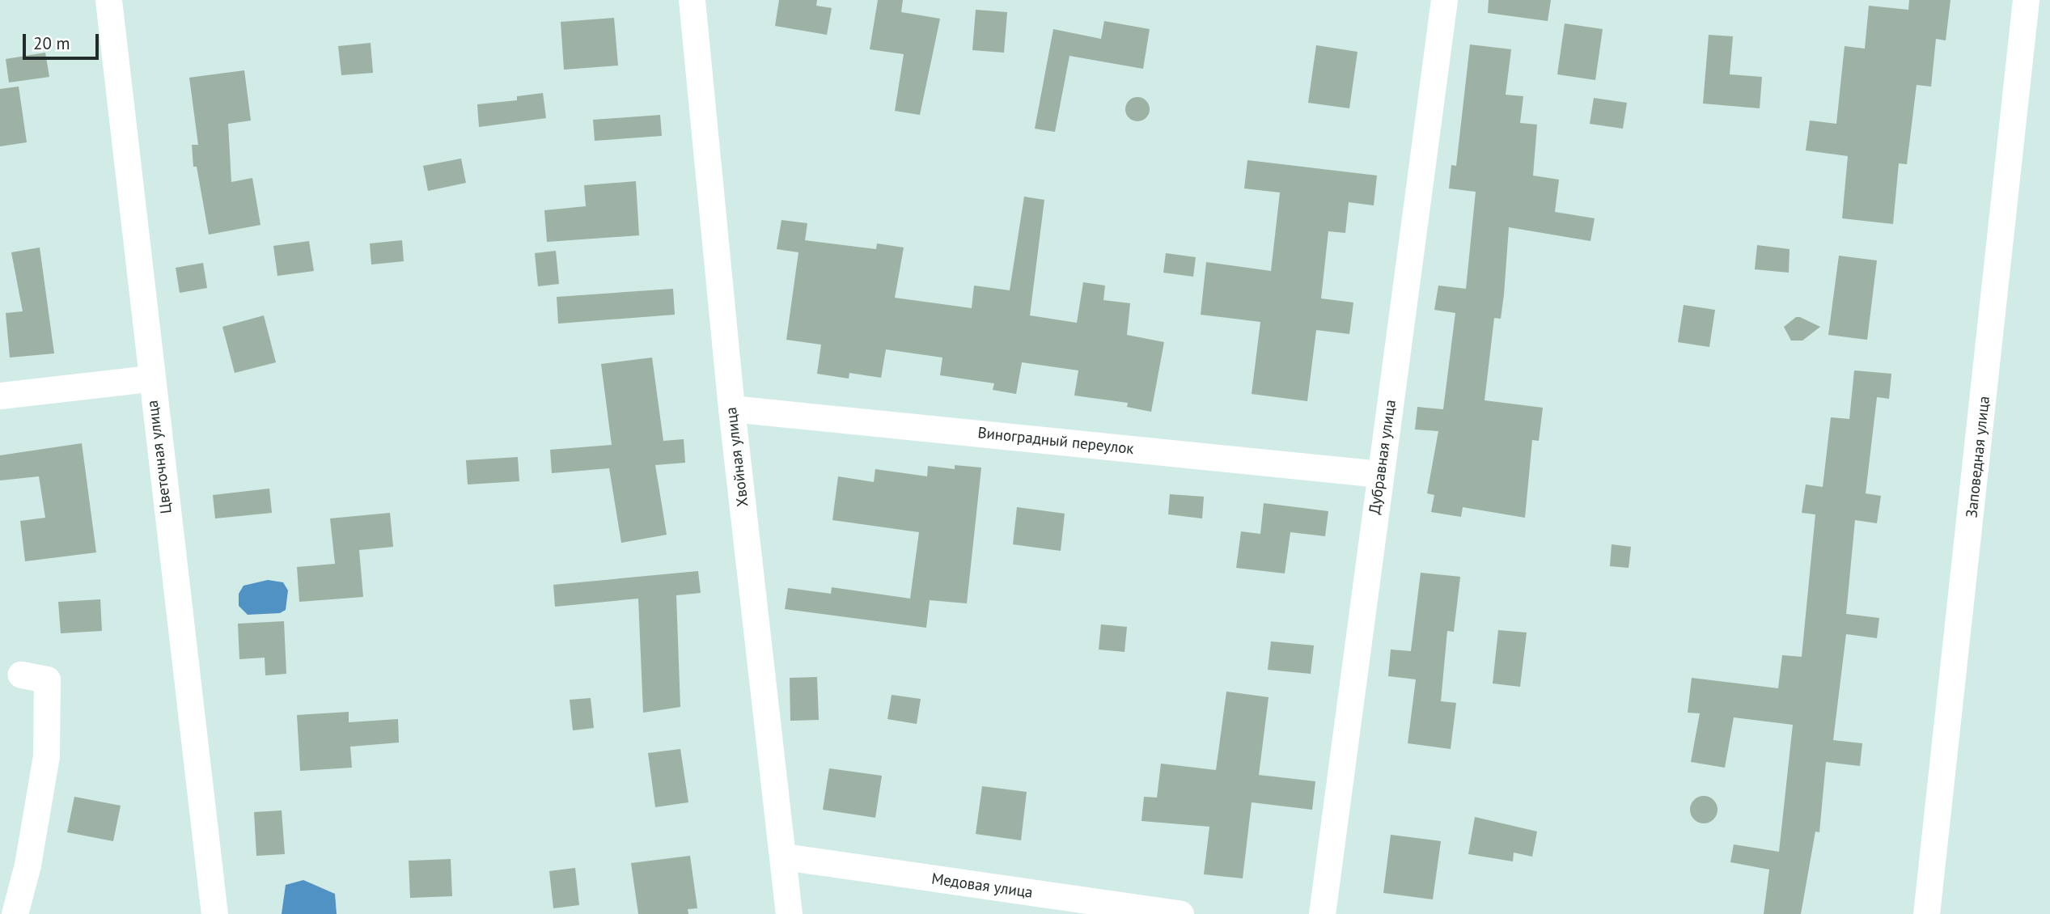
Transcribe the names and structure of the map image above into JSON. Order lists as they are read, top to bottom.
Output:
{
  "streets": {
    "street": [
      "Виноградный переулок",
      "Цветочная улица",
      "Хвойная улица",
      "Дубравная улица",
      "Заповедная улица",
      "Медовая улица"
    ]
  },
  "crossings": [
    ["Виноградный переулок", "Хвойная улица"],
    ["Виноградный переулок", "Дубравная улица"],
    ["Хвойная улица", "Медовая улица"]
  ],
  "scale_bar": "20 m"
}
